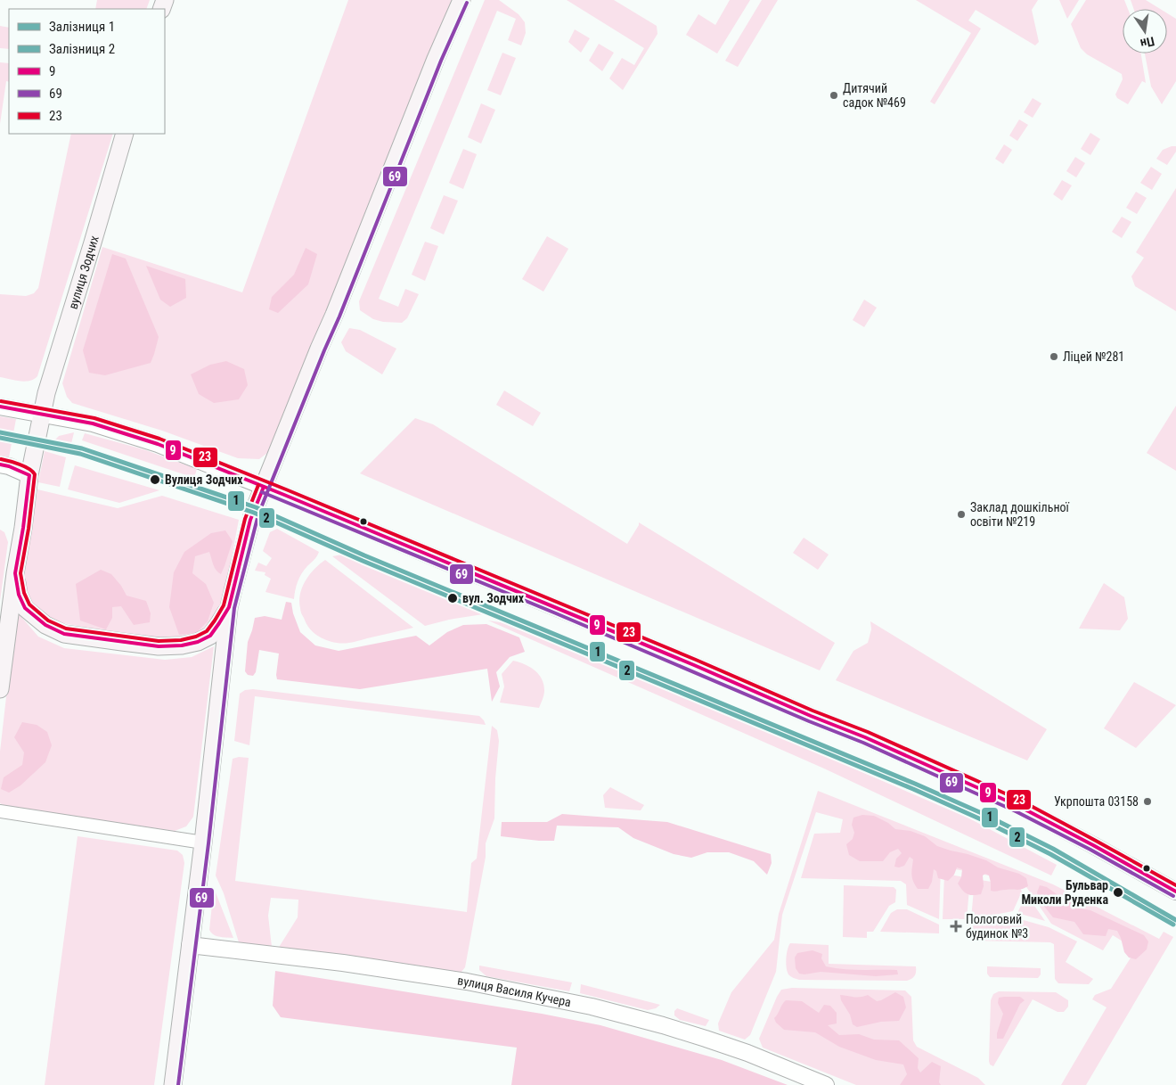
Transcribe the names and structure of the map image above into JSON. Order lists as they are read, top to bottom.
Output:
{
  "streets": {
    "main road": ["вулиця Зодчих"],
    "street": ["вулиця Василя Кучера"]
  },
  "places": {
    "other": [
      "Дитячий садок №469",
      "Ліцей №281",
      "Вулиця Зодчих",
      "Заклад дошкільної освіти №219",
      "вул. Зодчих",
      "Укрпошта 03158",
      "Бульвар Миколи Руденка"
    ],
    "health": ["Пологовий будинок №3"]
  },
  "lines": [
    "transit line 69",
    "transit line 23",
    "transit line 9",
    "rail line 1",
    "rail line 2"
  ],
  "legend": [
    "Залізниця 1",
    "Залізниця 2",
    "9",
    "69",
    "23"
  ],
  "north": "bottom"
}
